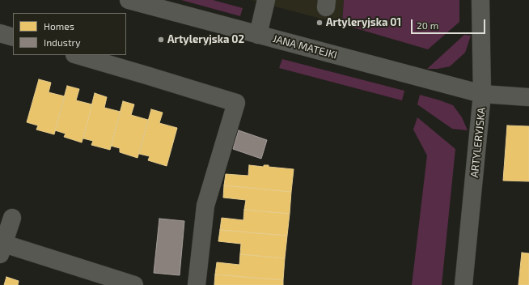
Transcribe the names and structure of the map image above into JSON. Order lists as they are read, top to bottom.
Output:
{
  "streets": {
    "street": ["JANA MATEJKI", "ARTYLERYJSKA"]
  },
  "crossings": [
    ["JANA MATEJKI", "ARTYLERYJSKA"]
  ],
  "places": ["Artyleryjska 01", "Artyleryjska 02"],
  "legend": ["Homes", "Industry"],
  "scale_bar": "20 m"
}
